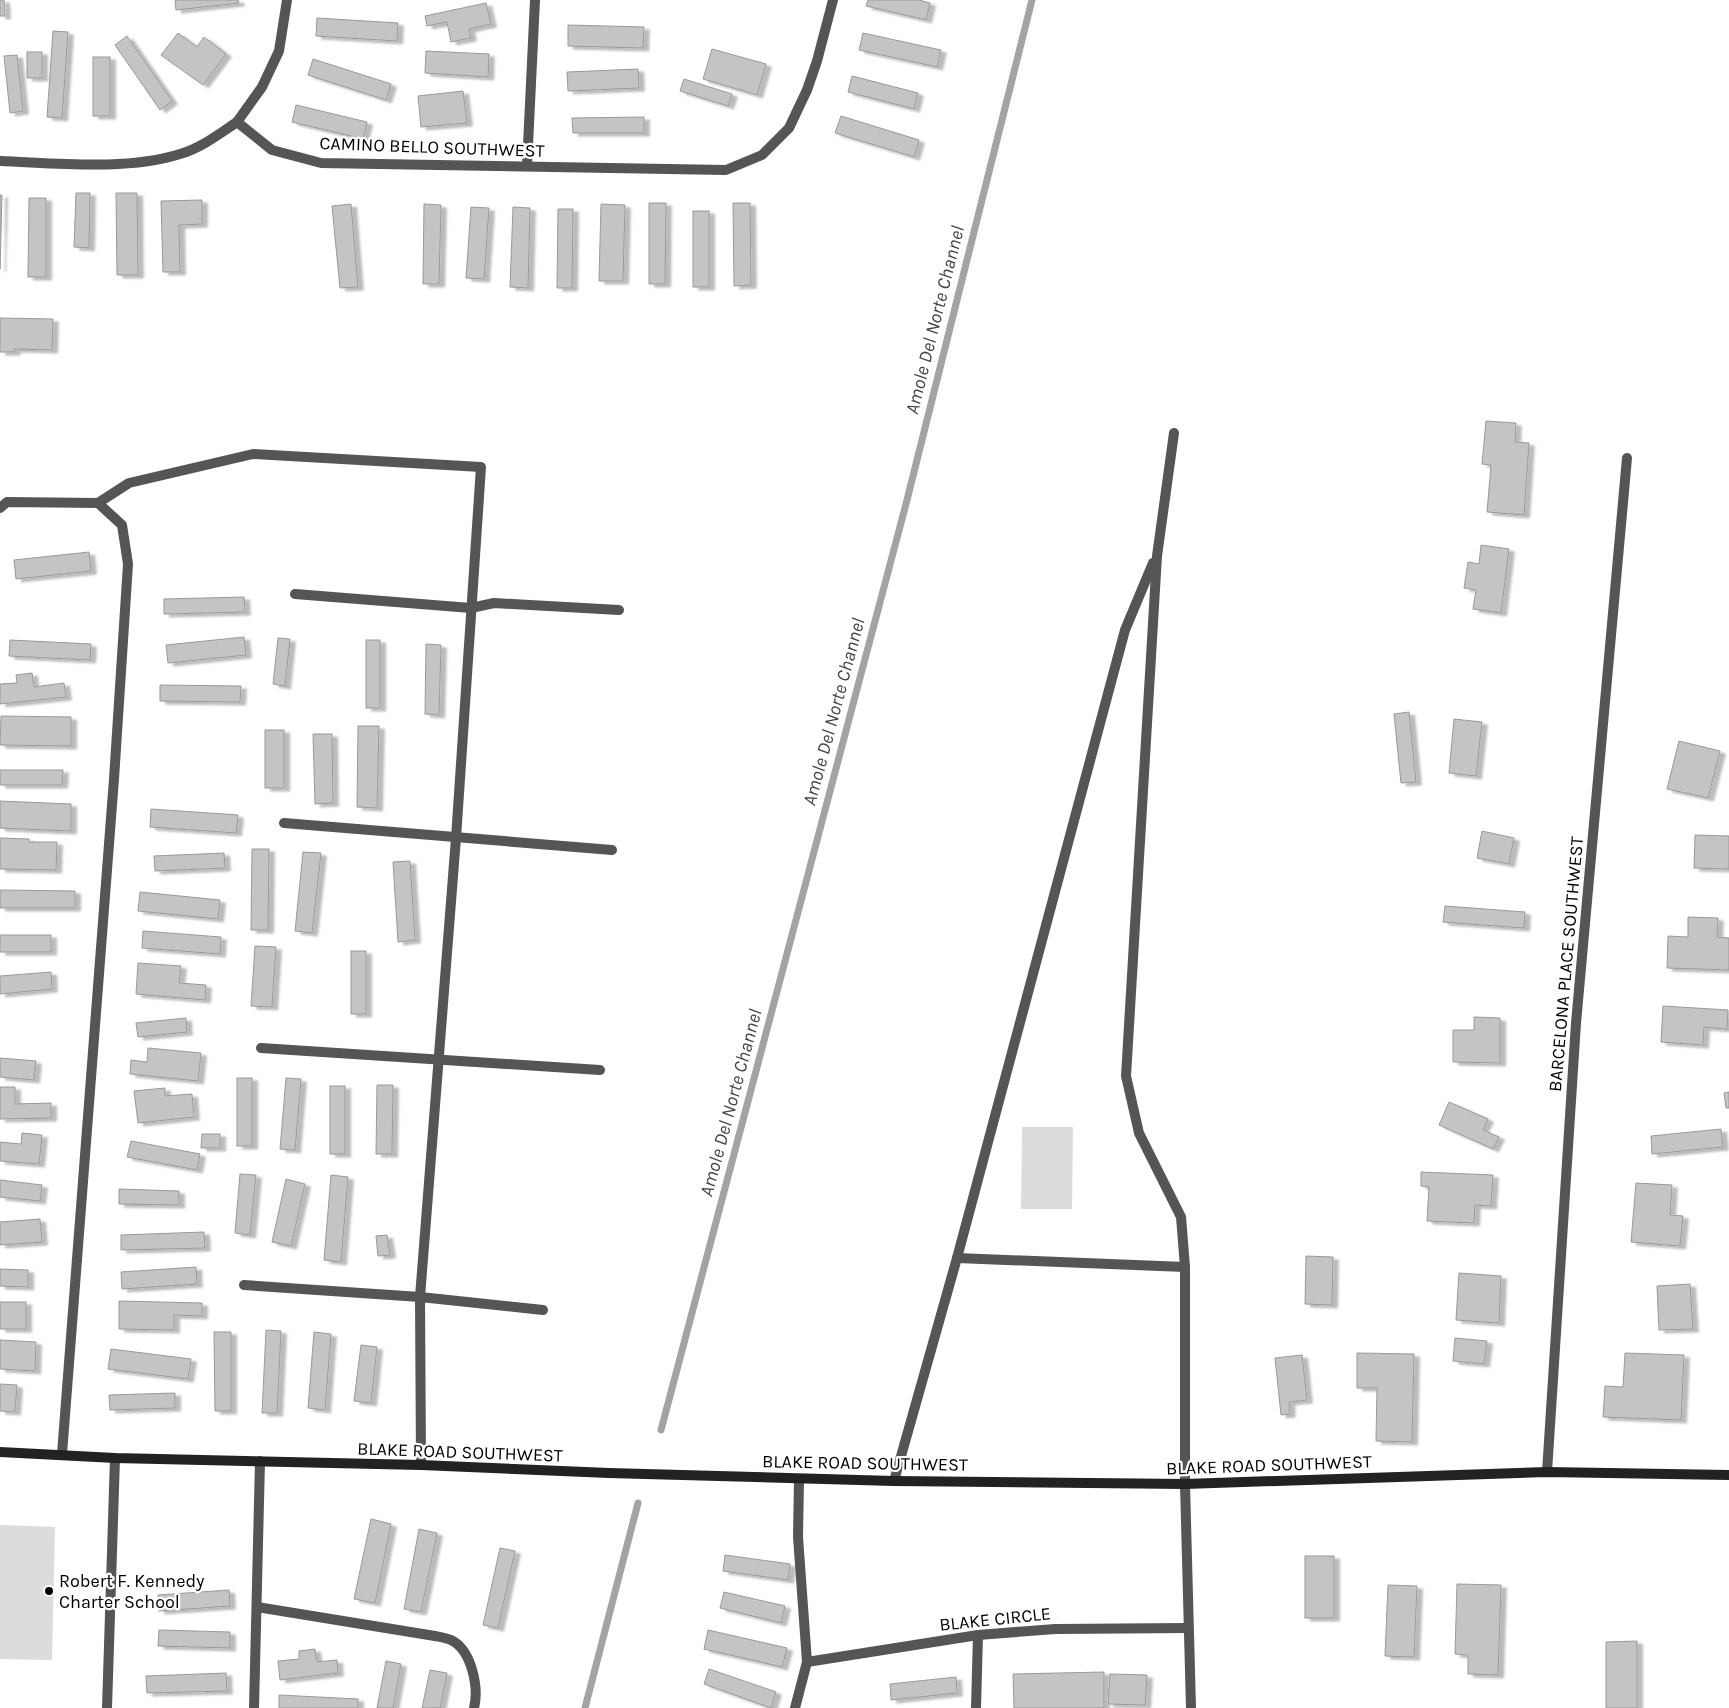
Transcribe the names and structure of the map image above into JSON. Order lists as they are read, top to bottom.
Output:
{
  "streets": {
    "main road": ["BLAKE ROAD SOUTHWEST"],
    "street": ["CAMINO BELLO SOUTHWEST", "BARCELONA PLACE SOUTHWEST", "BLAKE CIRCLE"]
  },
  "crossings": [
    ["BARCELONA PLACE SOUTHWEST", "BLAKE ROAD SOUTHWEST"]
  ],
  "water": ["Amole Del Norte Channel"],
  "places": ["Robert F. Kennedy Charter School"]
}
